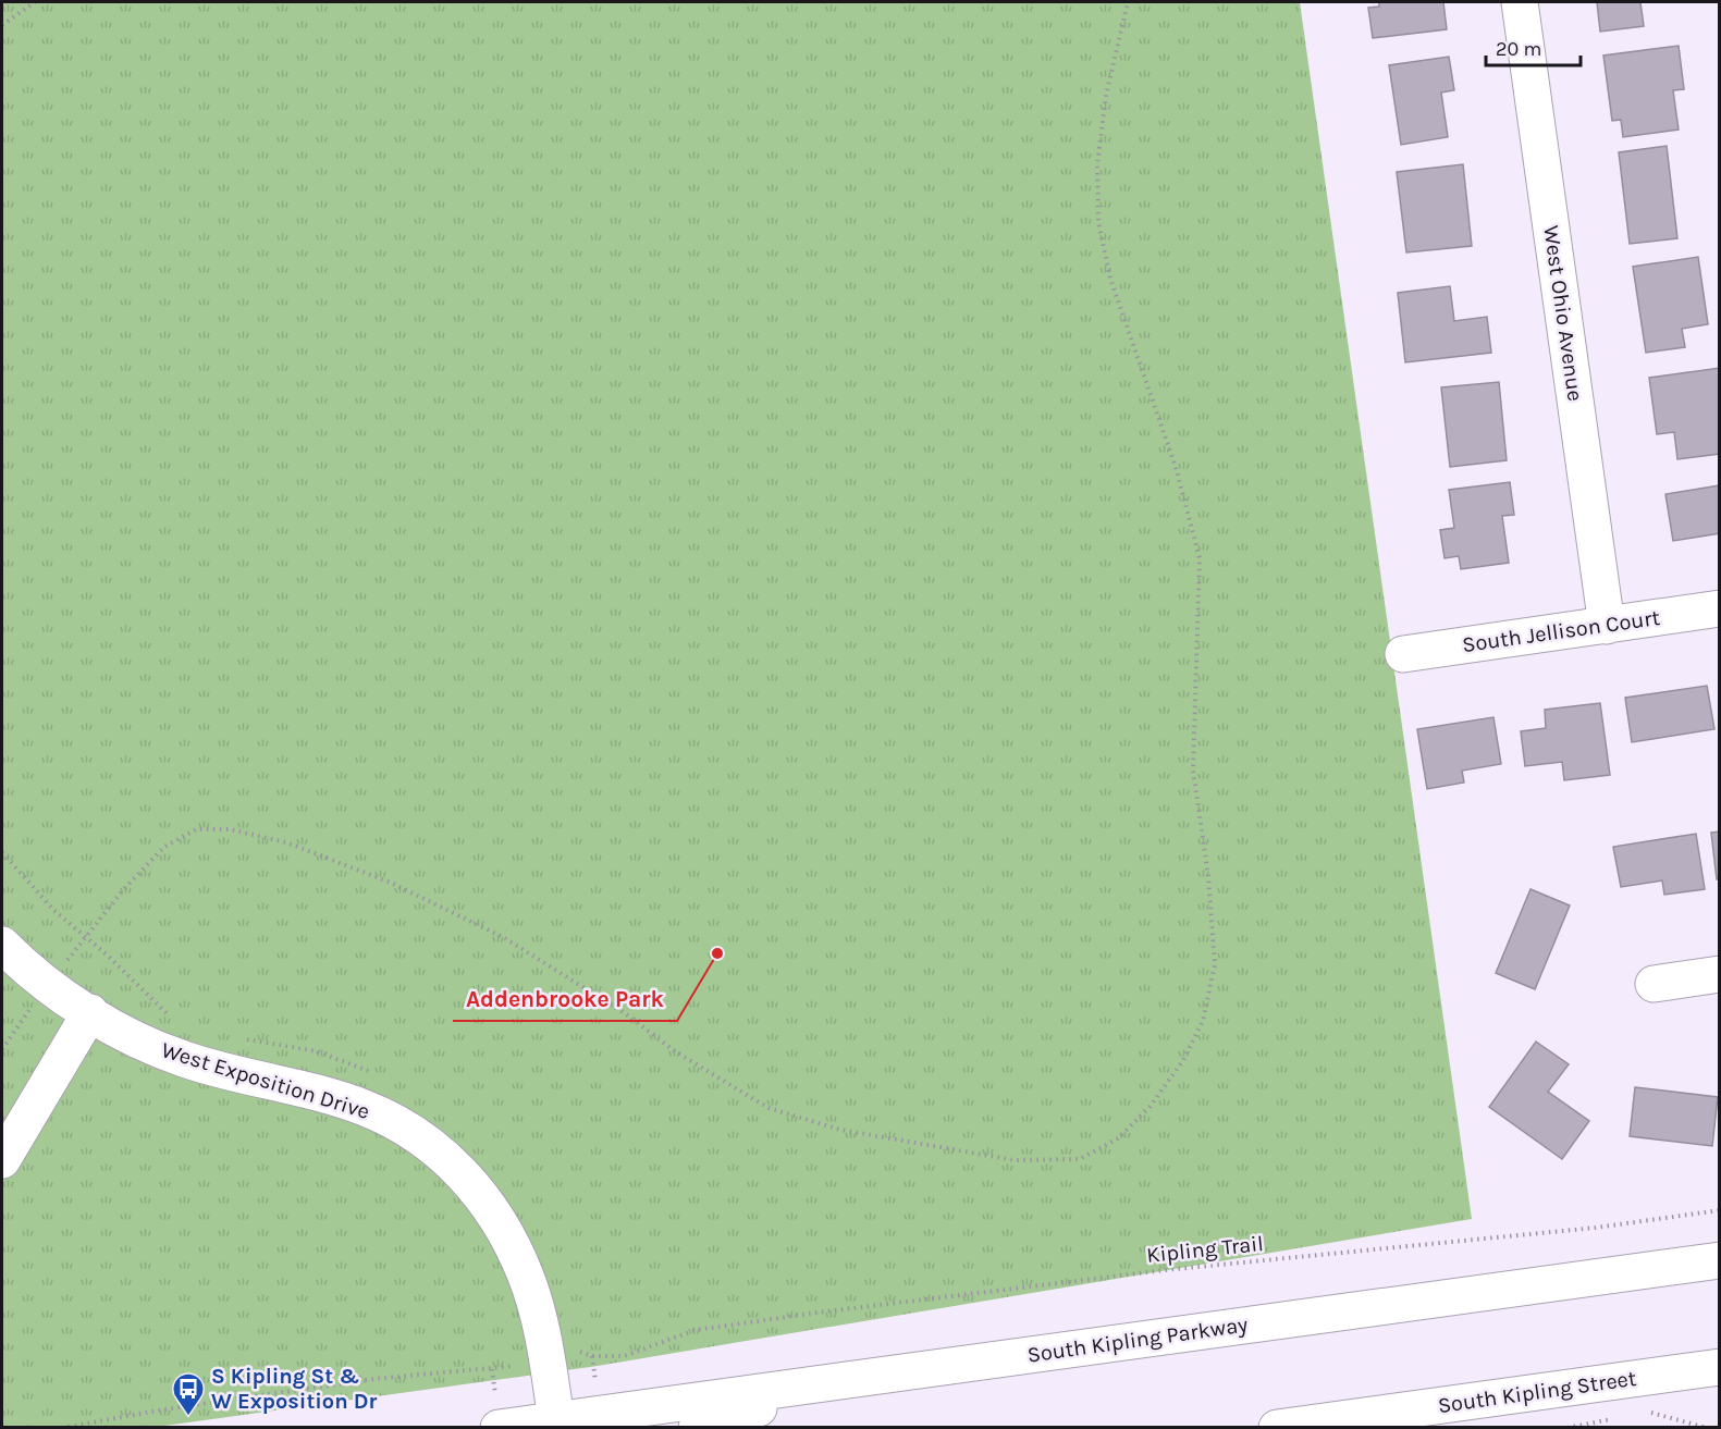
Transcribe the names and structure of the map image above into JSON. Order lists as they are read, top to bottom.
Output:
{
  "streets": {
    "street": [
      "West Ohio Avenue",
      "South Jellison Court",
      "West Exposition Drive",
      "South Kipling Parkway",
      "South Kipling Street"
    ],
    "path": ["Kipling Trail"]
  },
  "crossings": [
    ["West Ohio Avenue", "South Jellison Court"],
    ["West Exposition Drive", "South Kipling Parkway"]
  ],
  "places": {
    "other": ["Addenbrooke Park"],
    "bus stop": ["S Kipling St & W Exposition Dr"]
  },
  "scale_bar": "20 m"
}
